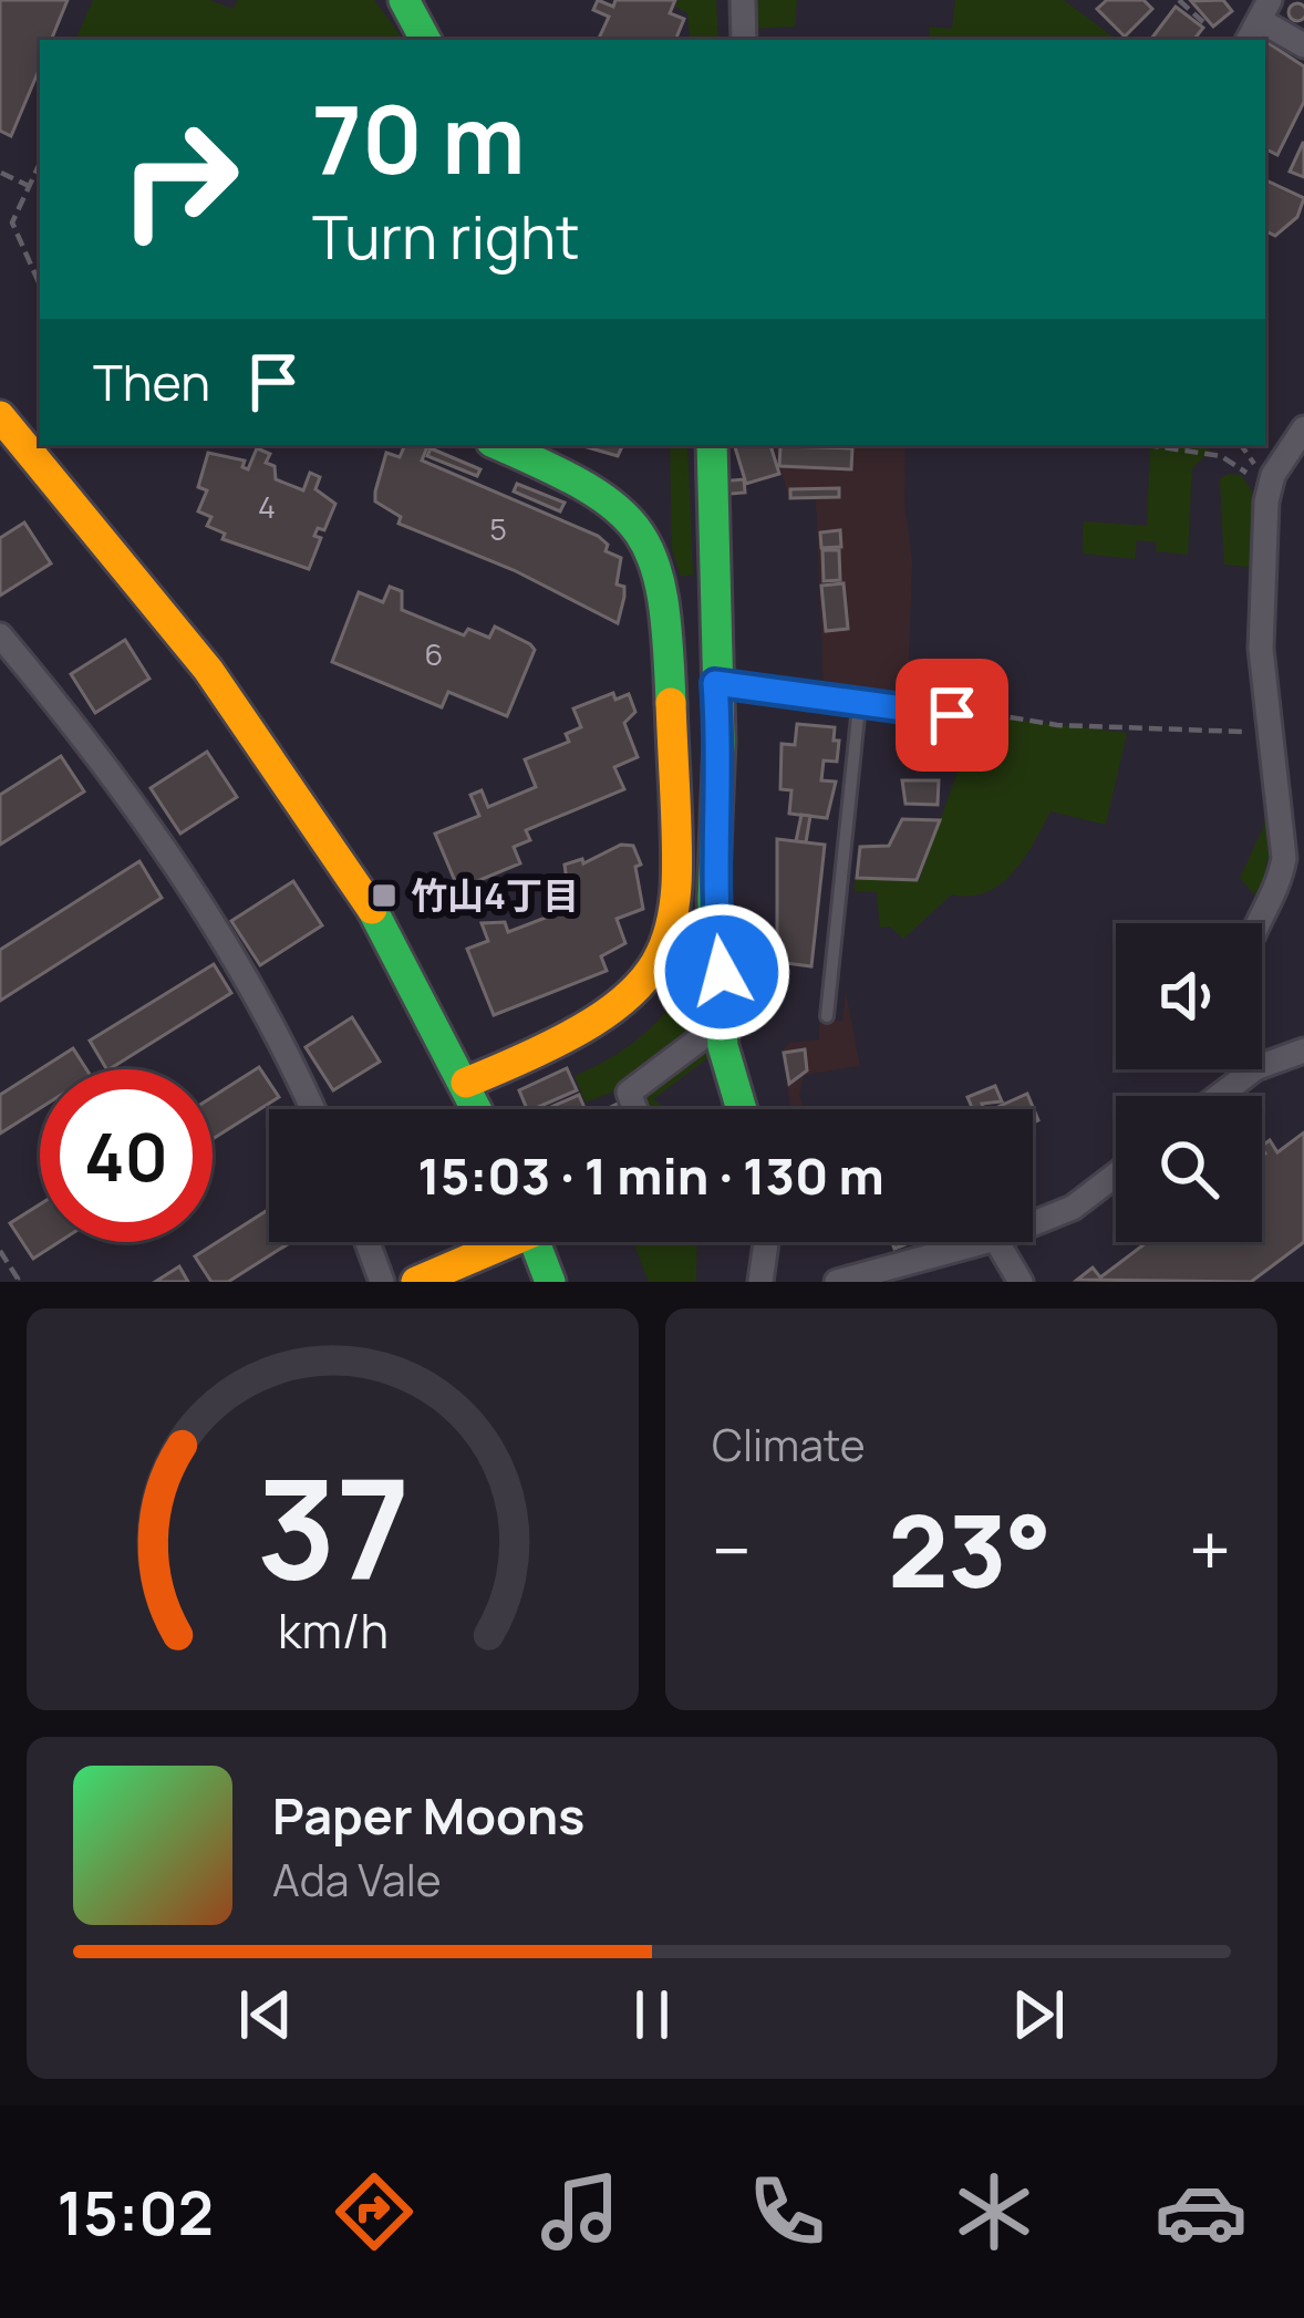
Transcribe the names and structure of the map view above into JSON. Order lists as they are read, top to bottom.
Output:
{
  "places": {
    "transit": ["竹山4丁目"]
  },
  "house_numbers": ["4", "5", "6"],
  "page": {
    "turn": ["70 m", "Turn right"],
    "then": "Then",
    "limit": "40",
    "trip": "15:03 · 1 min · 130 m",
    "tile": "Climate",
    "heat": ["−", "23°", "+"],
    "song": ["Paper Moons", "Ada Vale"],
    "tabs": "15:02",
    "gauge": ["37", "km/h"]
  }
}
